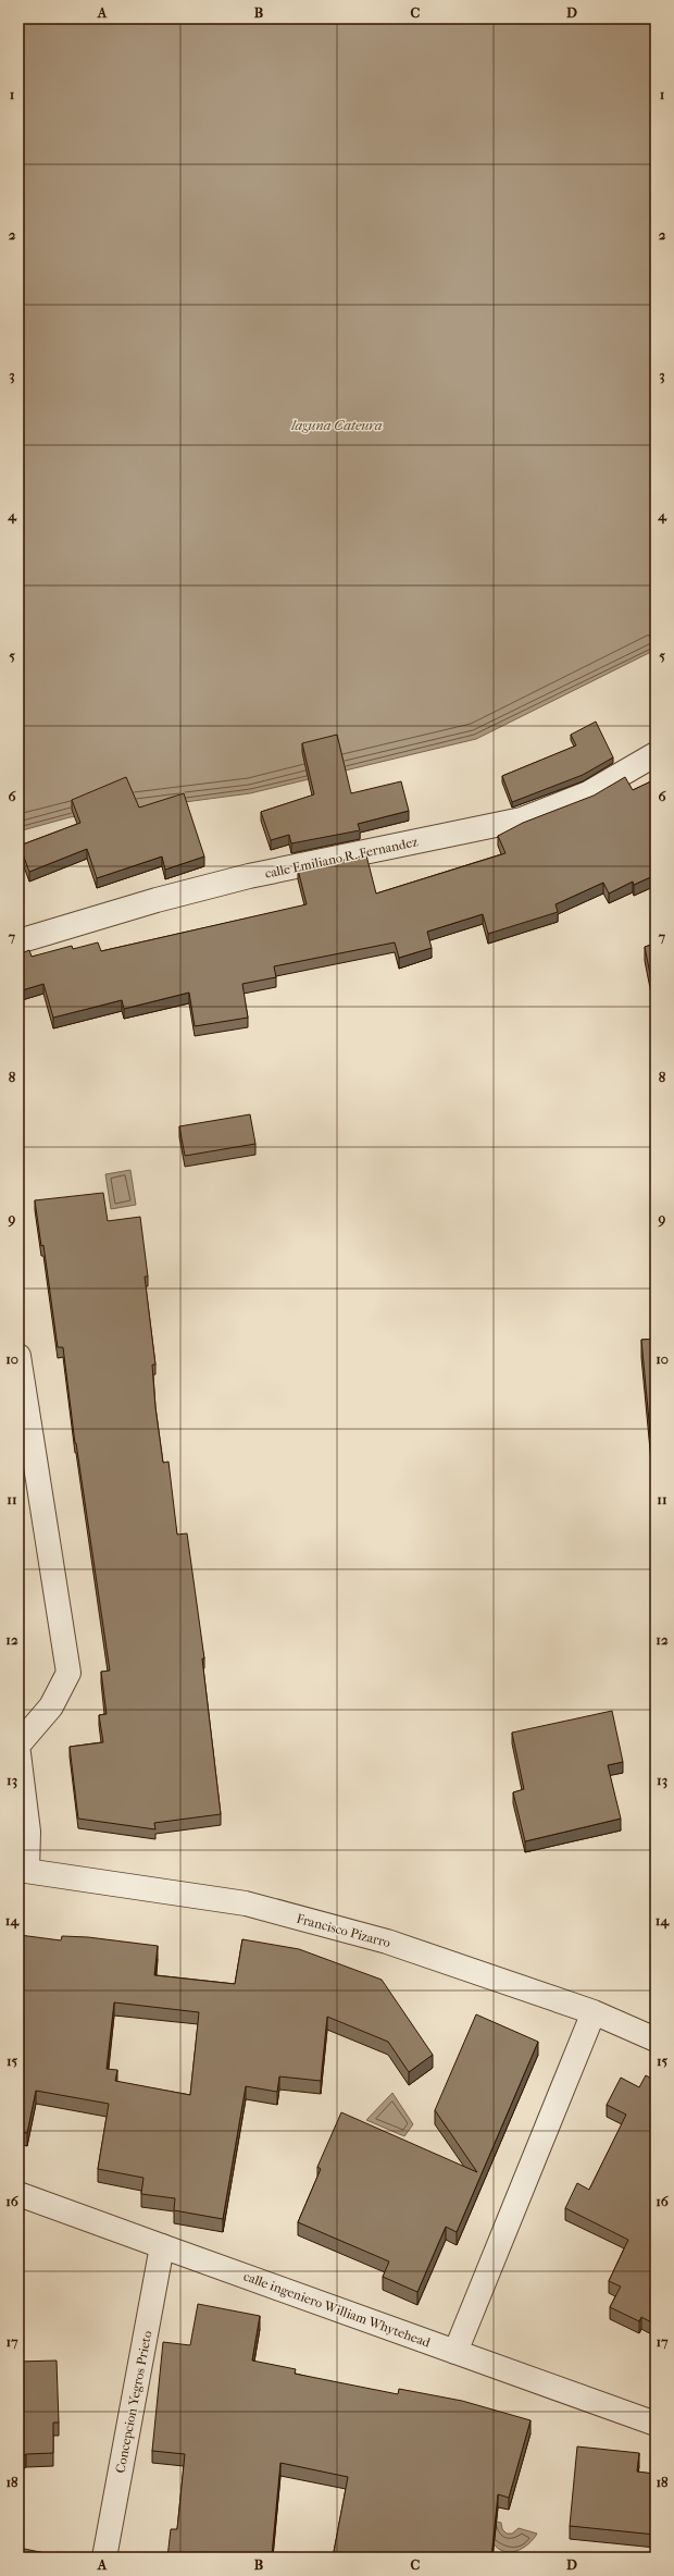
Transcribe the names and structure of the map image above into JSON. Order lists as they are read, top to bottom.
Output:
{
  "streets": {
    "street": [
      "calle Emiliano R. Fernandez",
      "Francisco Pizarro",
      "calle ingeniero William Whytehead",
      "Concepcion Yegros Prieto"
    ]
  },
  "crossings": [
    ["calle ingeniero William Whytehead", "Concepcion Yegros Prieto"]
  ],
  "water": ["laguna Cateura"],
  "grid": {
    "columns": [
      "A",
      "B",
      "C",
      "D"
    ],
    "rows": [
      "1",
      "2",
      "3",
      "4",
      "5",
      "6",
      "7",
      "8",
      "9",
      "10",
      "11",
      "12",
      "13",
      "14",
      "15",
      "16",
      "17",
      "18"
    ]
  }
}
